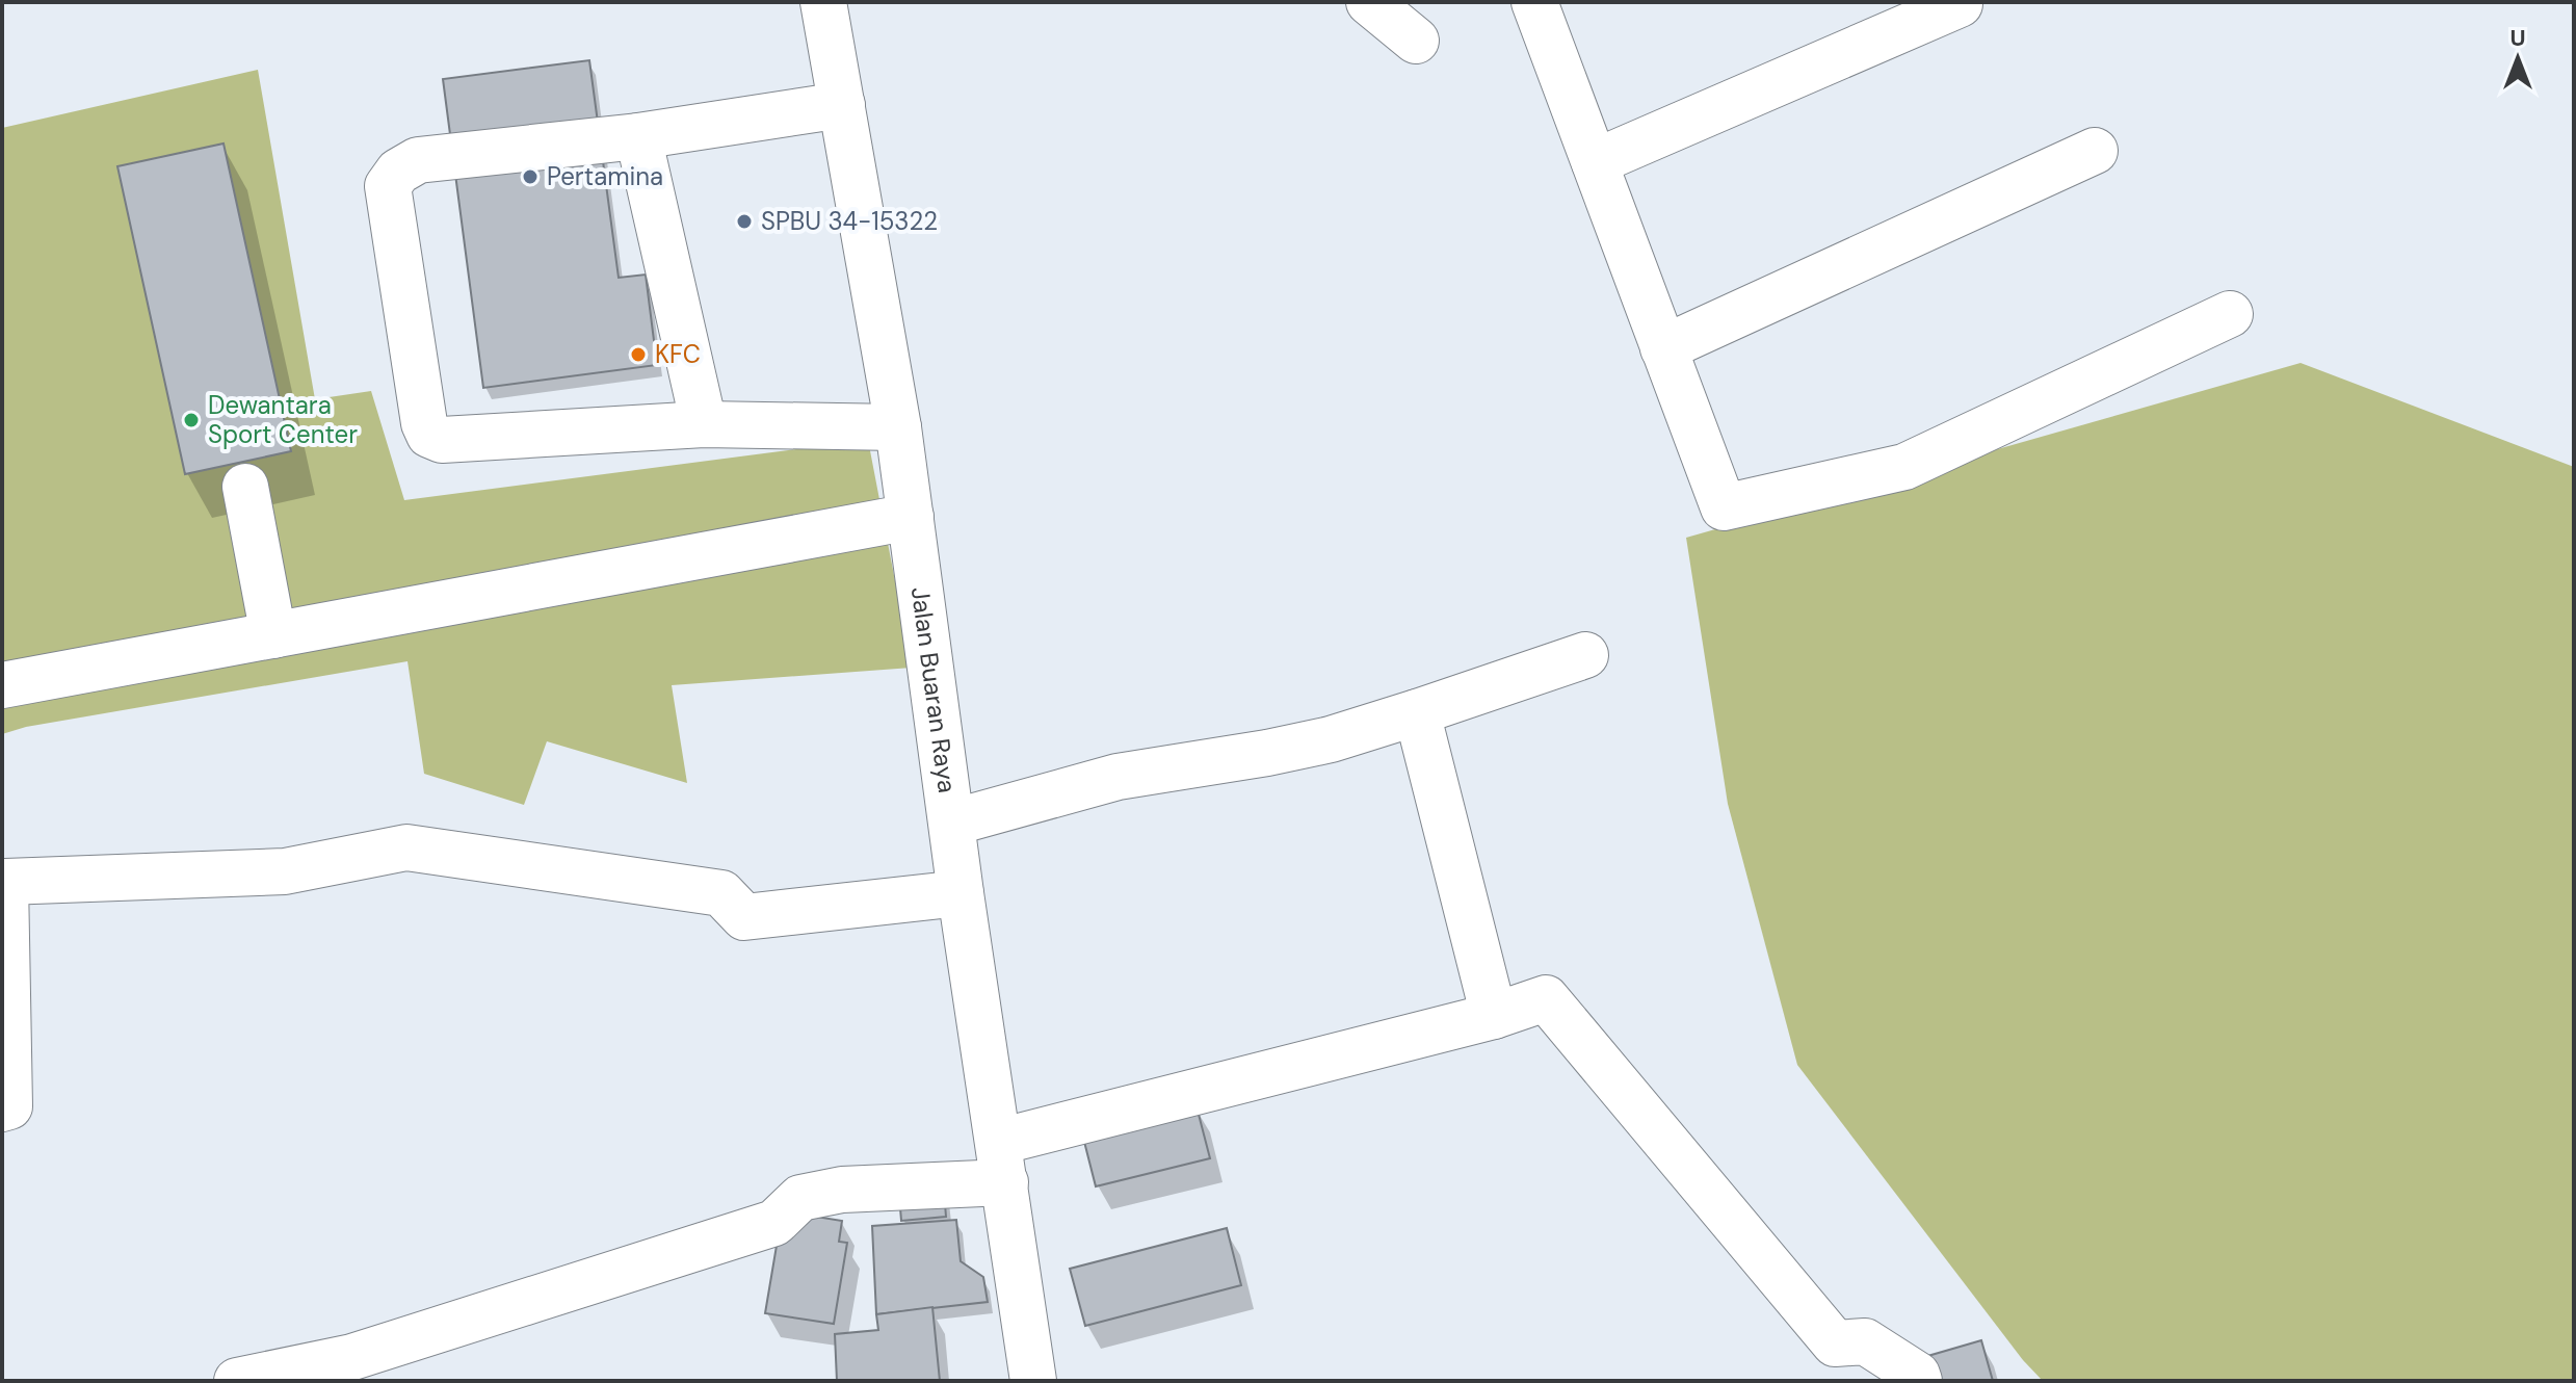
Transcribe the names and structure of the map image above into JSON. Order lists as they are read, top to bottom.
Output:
{
  "streets": {
    "street": ["Jalan Buaran Raya"]
  },
  "places": [
    "Pertamina",
    "SPBU 34-15322",
    "KFC",
    "Dewantara Sport Center"
  ],
  "north": "top"
}
